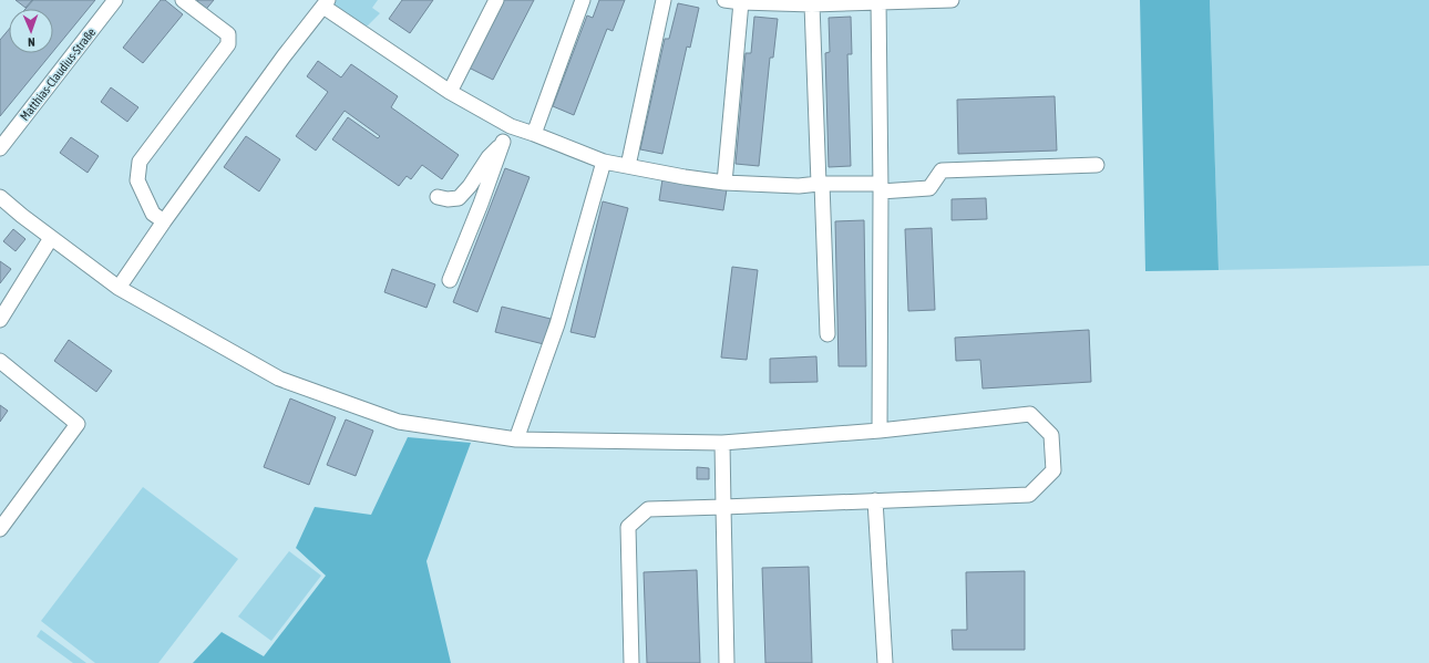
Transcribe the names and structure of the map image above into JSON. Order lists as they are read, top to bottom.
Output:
{
  "streets": {
    "street": ["Matthias-Claudius-Straße"]
  },
  "north": "bottom"
}
